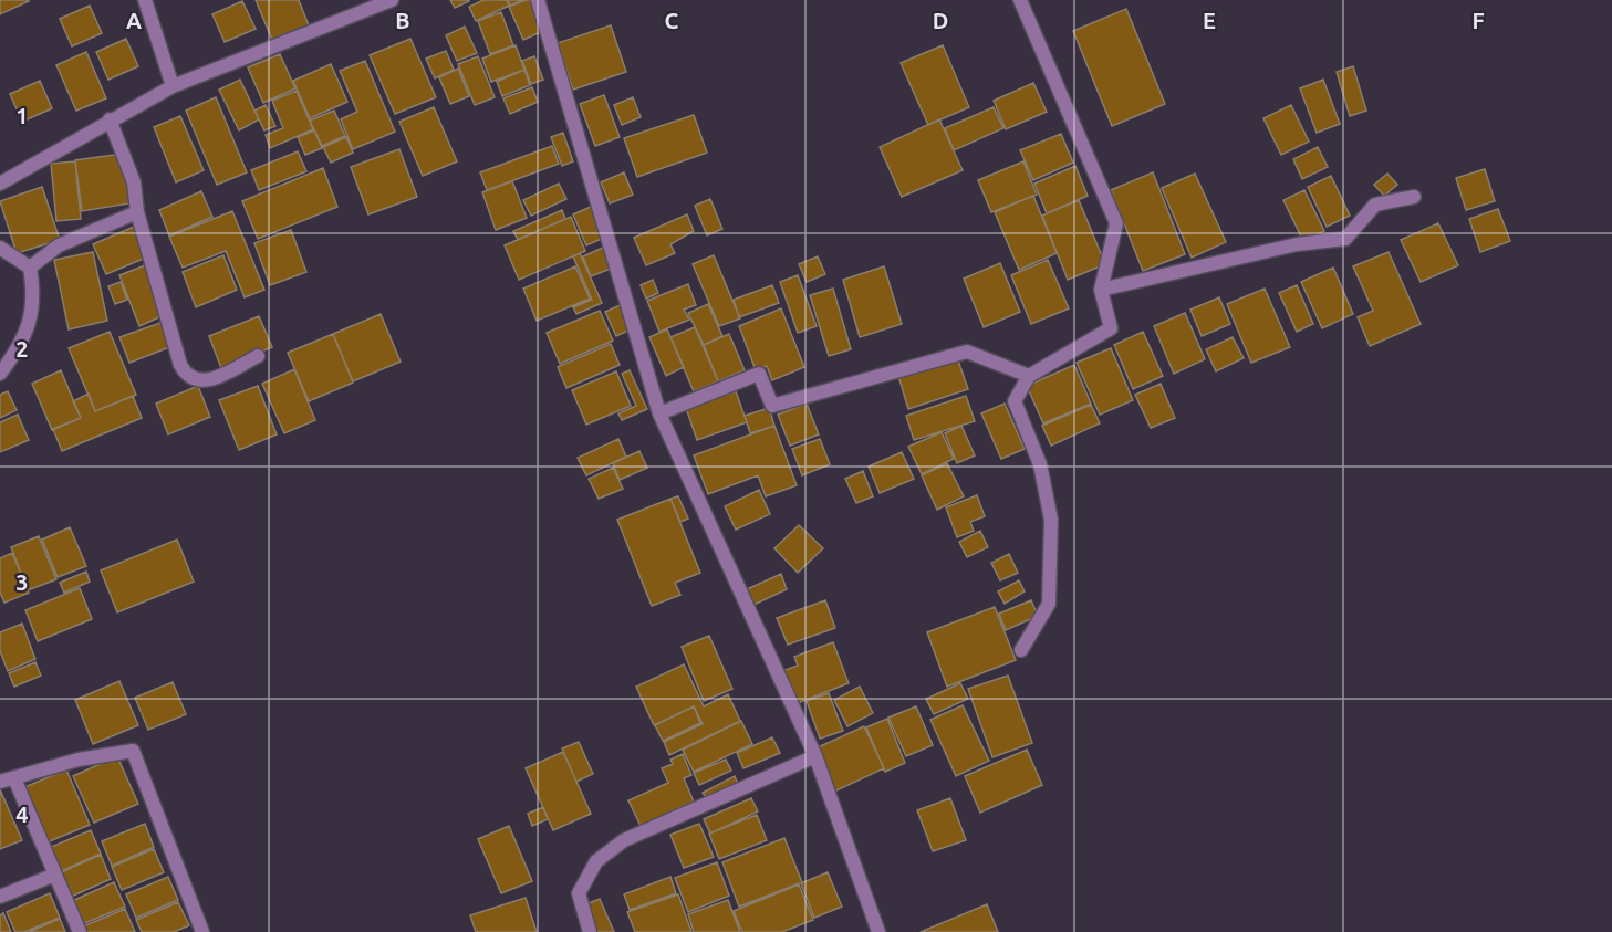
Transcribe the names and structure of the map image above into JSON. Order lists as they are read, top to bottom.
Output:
{
  "grid": {
    "columns": [
      "A",
      "B",
      "C",
      "D",
      "E",
      "F"
    ],
    "rows": [
      "1",
      "2",
      "3",
      "4"
    ]
  }
}
